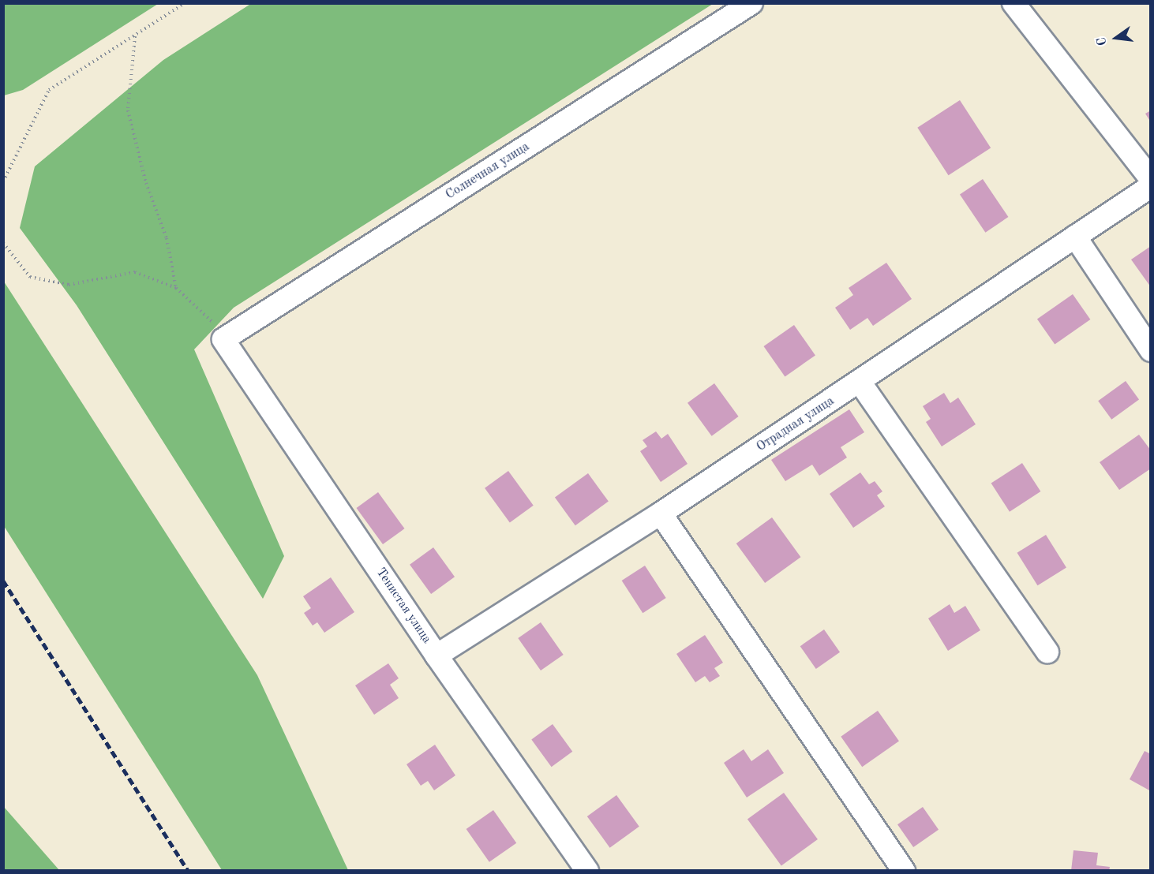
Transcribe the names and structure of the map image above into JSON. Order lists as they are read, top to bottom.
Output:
{
  "streets": {
    "street": ["Солнечная улица", "Отрадная улица", "Тенистая улица"]
  },
  "crossings": [
    ["Солнечная улица", "Тенистая улица"],
    ["Отрадная улица", "Тенистая улица"]
  ],
  "north": "left"
}
